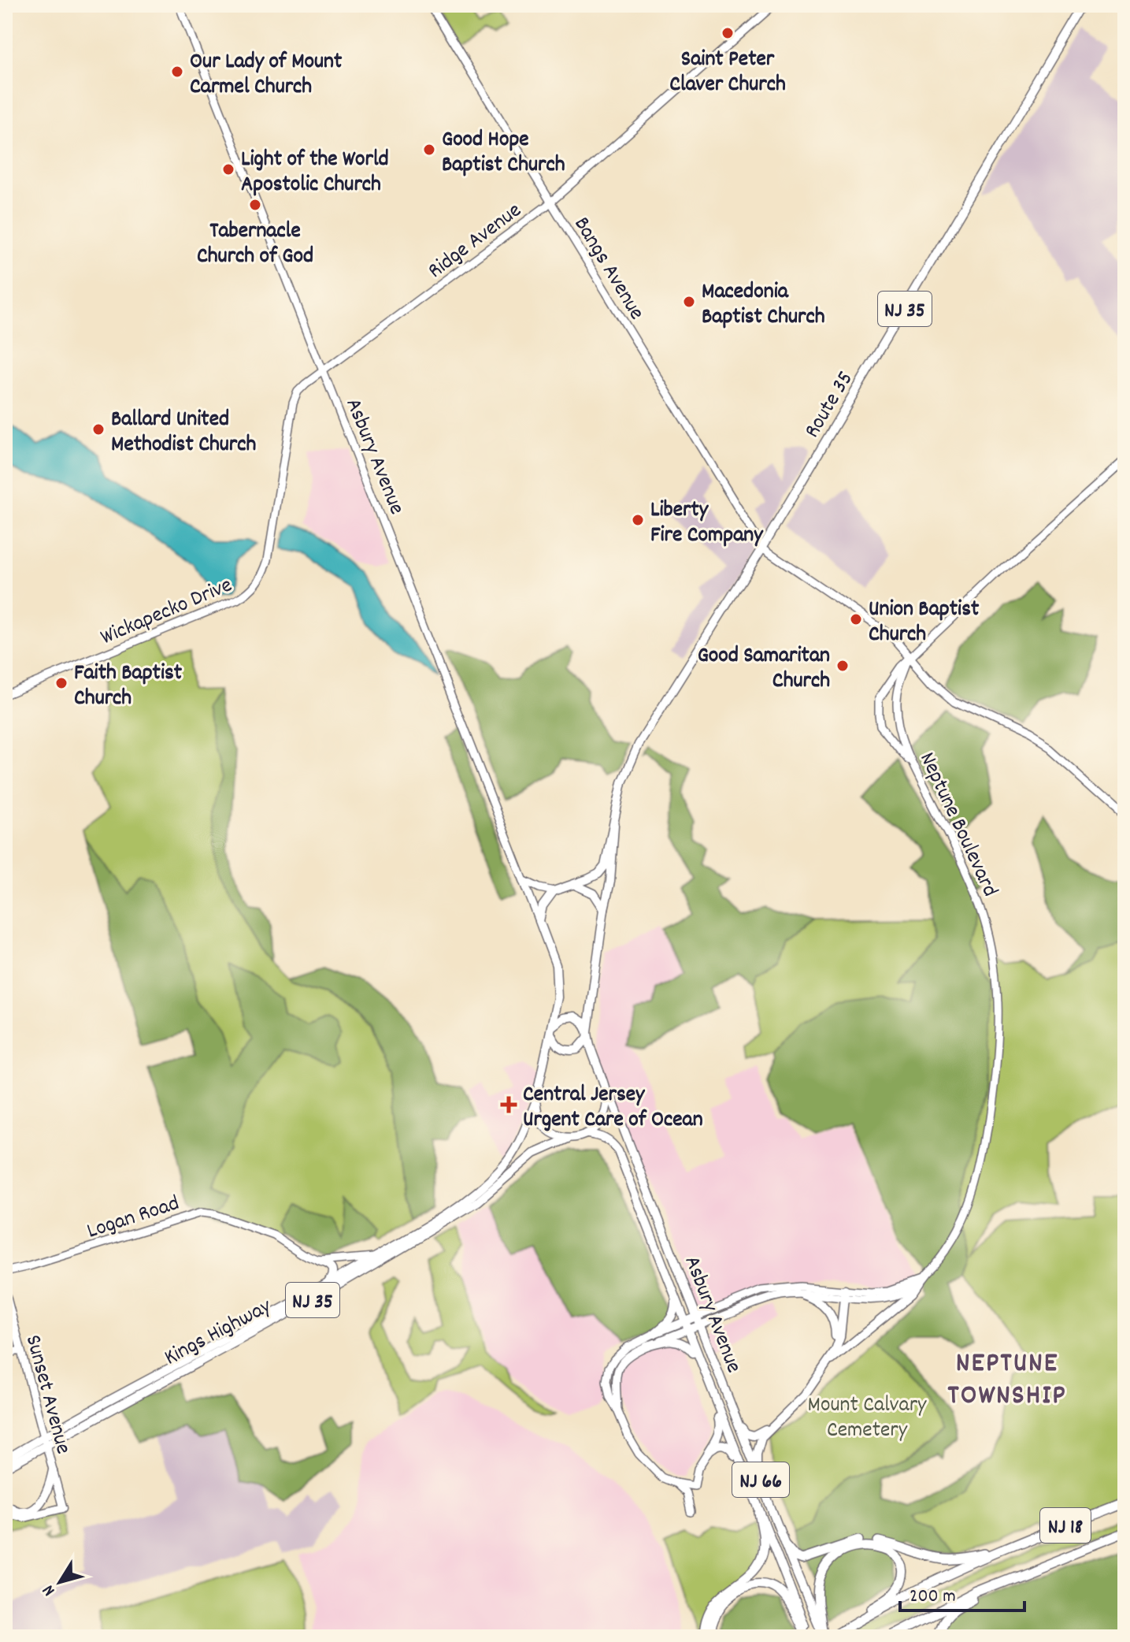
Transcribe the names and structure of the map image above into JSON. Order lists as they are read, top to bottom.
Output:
{
  "streets": {
    "highway": ["NJ 18"],
    "main road": [
      "NJ 35",
      "Route 35",
      "Asbury Avenue",
      "Kings Highway",
      "NJ 66"
    ],
    "street": [
      "Ridge Avenue",
      "Bangs Avenue",
      "Wickapecko Drive",
      "Neptune Boulevard",
      "Logan Road",
      "Sunset Avenue"
    ]
  },
  "crossings": [
    ["Ridge Avenue", "Bangs Avenue"],
    ["Ridge Avenue", "Asbury Avenue"],
    ["Ridge Avenue", "Wickapecko Drive"],
    ["Bangs Avenue", "Route 35"],
    ["NJ 35", "Route 35"],
    ["NJ 35", "Asbury Avenue"],
    ["NJ 35", "Kings Highway"],
    ["Asbury Avenue", "Neptune Boulevard"],
    ["Asbury Avenue", "NJ 18"],
    ["Kings Highway", "Sunset Avenue"]
  ],
  "districts": ["NEPTUNE TOWNSHIP"],
  "parks": ["Mount Calvary Cemetery"],
  "places": {
    "other": [
      "Saint Peter Claver Church",
      "Our Lady of Mount Carmel Church",
      "Good Hope Baptist Church",
      "Light of the World Apostolic Church",
      "Tabernacle Church of God",
      "Macedonia Baptist Church",
      "Ballard United Methodist Church",
      "Liberty Fire Company",
      "Union Baptist Church",
      "Good Samaritan Church",
      "Faith Baptist Church"
    ],
    "health": ["Central Jersey Urgent Care of Ocean"]
  },
  "scale_bar": "200 m",
  "north": "bottom left"
}
